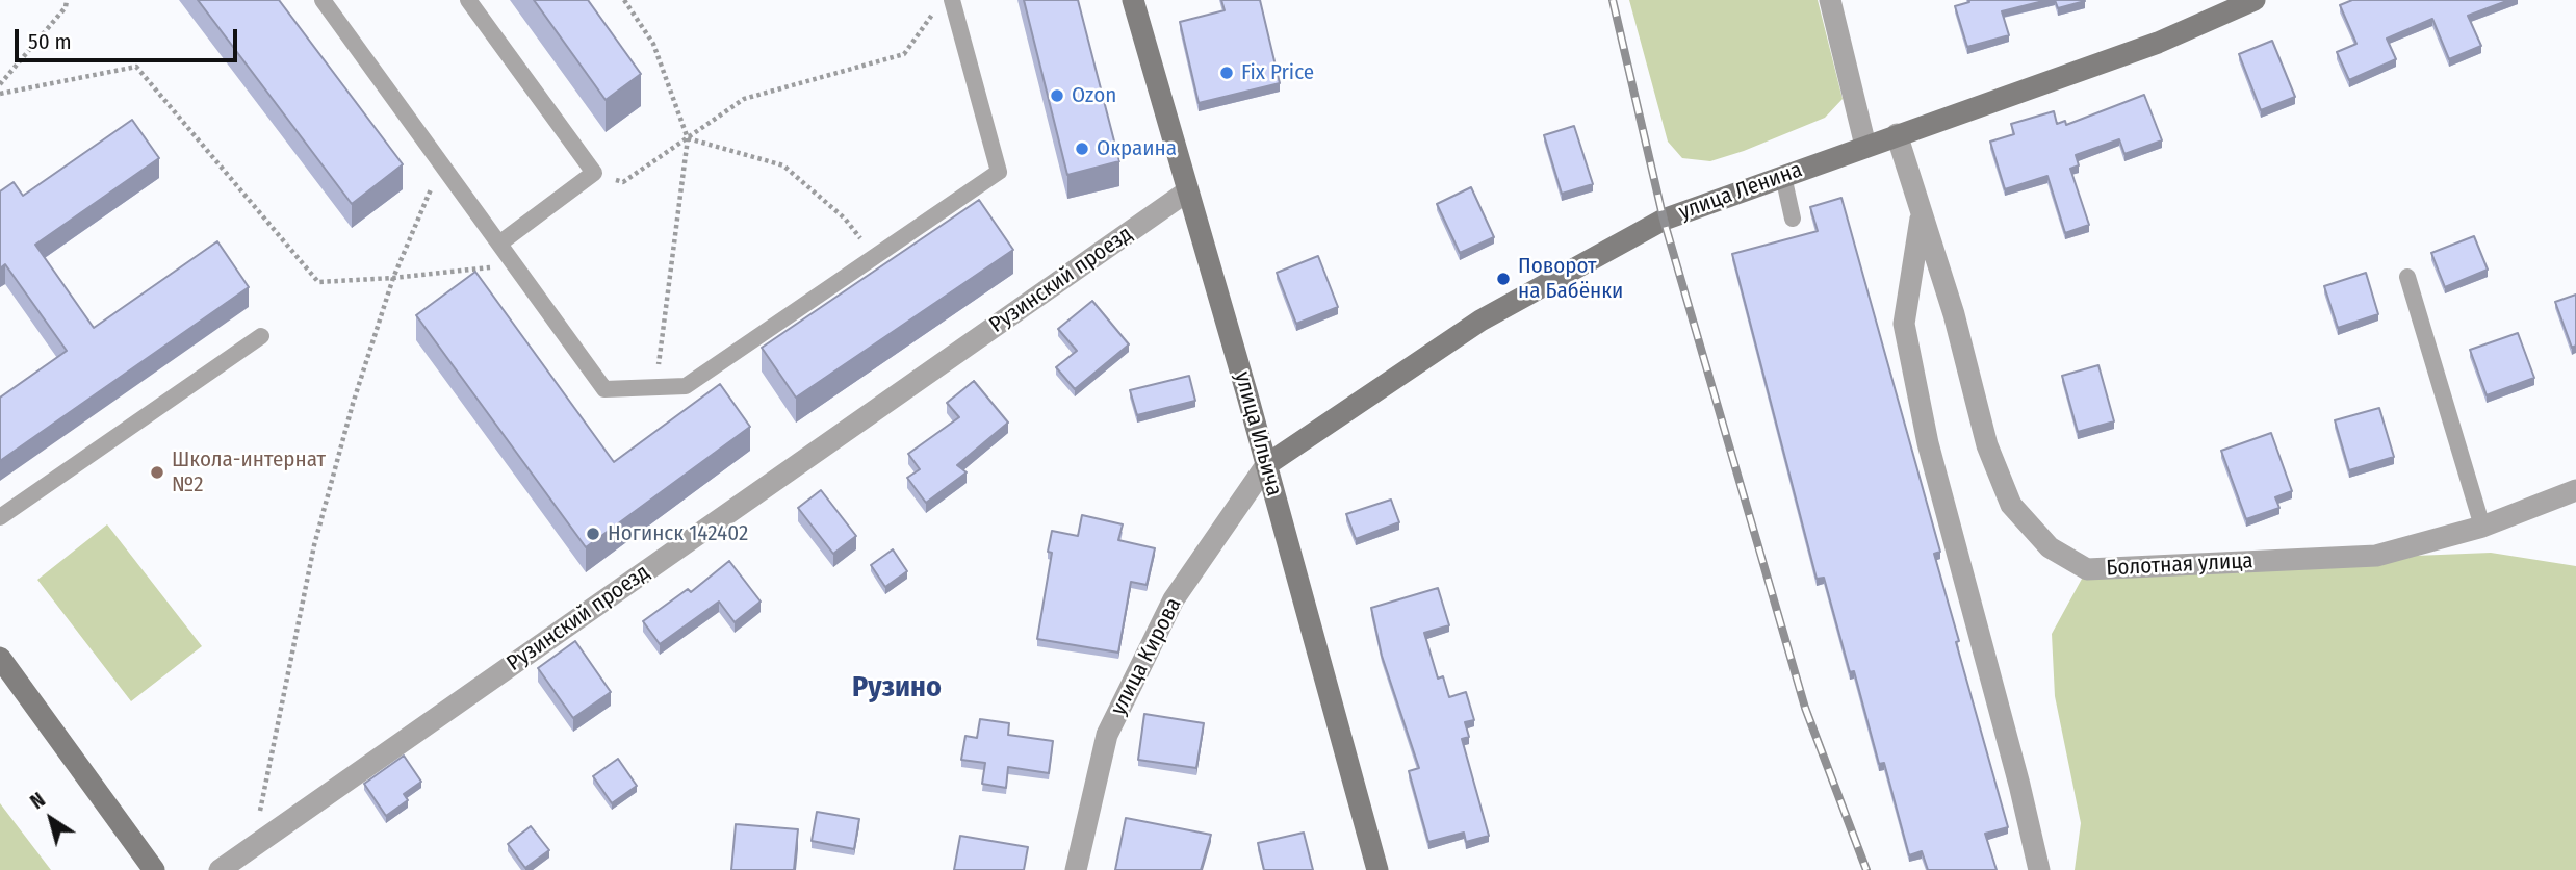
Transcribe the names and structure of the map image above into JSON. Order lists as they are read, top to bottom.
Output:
{
  "streets": {
    "street": [
      "улица Ленина",
      "Рузинский проезд",
      "улица Ильича",
      "Болотная улица",
      "улица Кирова"
    ]
  },
  "crossings": [
    ["улица Ленина", "улица Ильича"],
    ["улица Ленина", "Болотная улица"],
    ["улица Ленина", "улица Кирова"],
    ["Рузинский проезд", "улица Ильича"],
    ["улица Ильича", "улица Кирова"]
  ],
  "districts": ["Рузино"],
  "places": [
    "Fix Price",
    "Ozon",
    "Окраина",
    "Поворот на Бабёнки",
    "Школа-интернат №2",
    "Ногинск 142402"
  ],
  "scale_bar": "50 m",
  "north": "top left"
}
